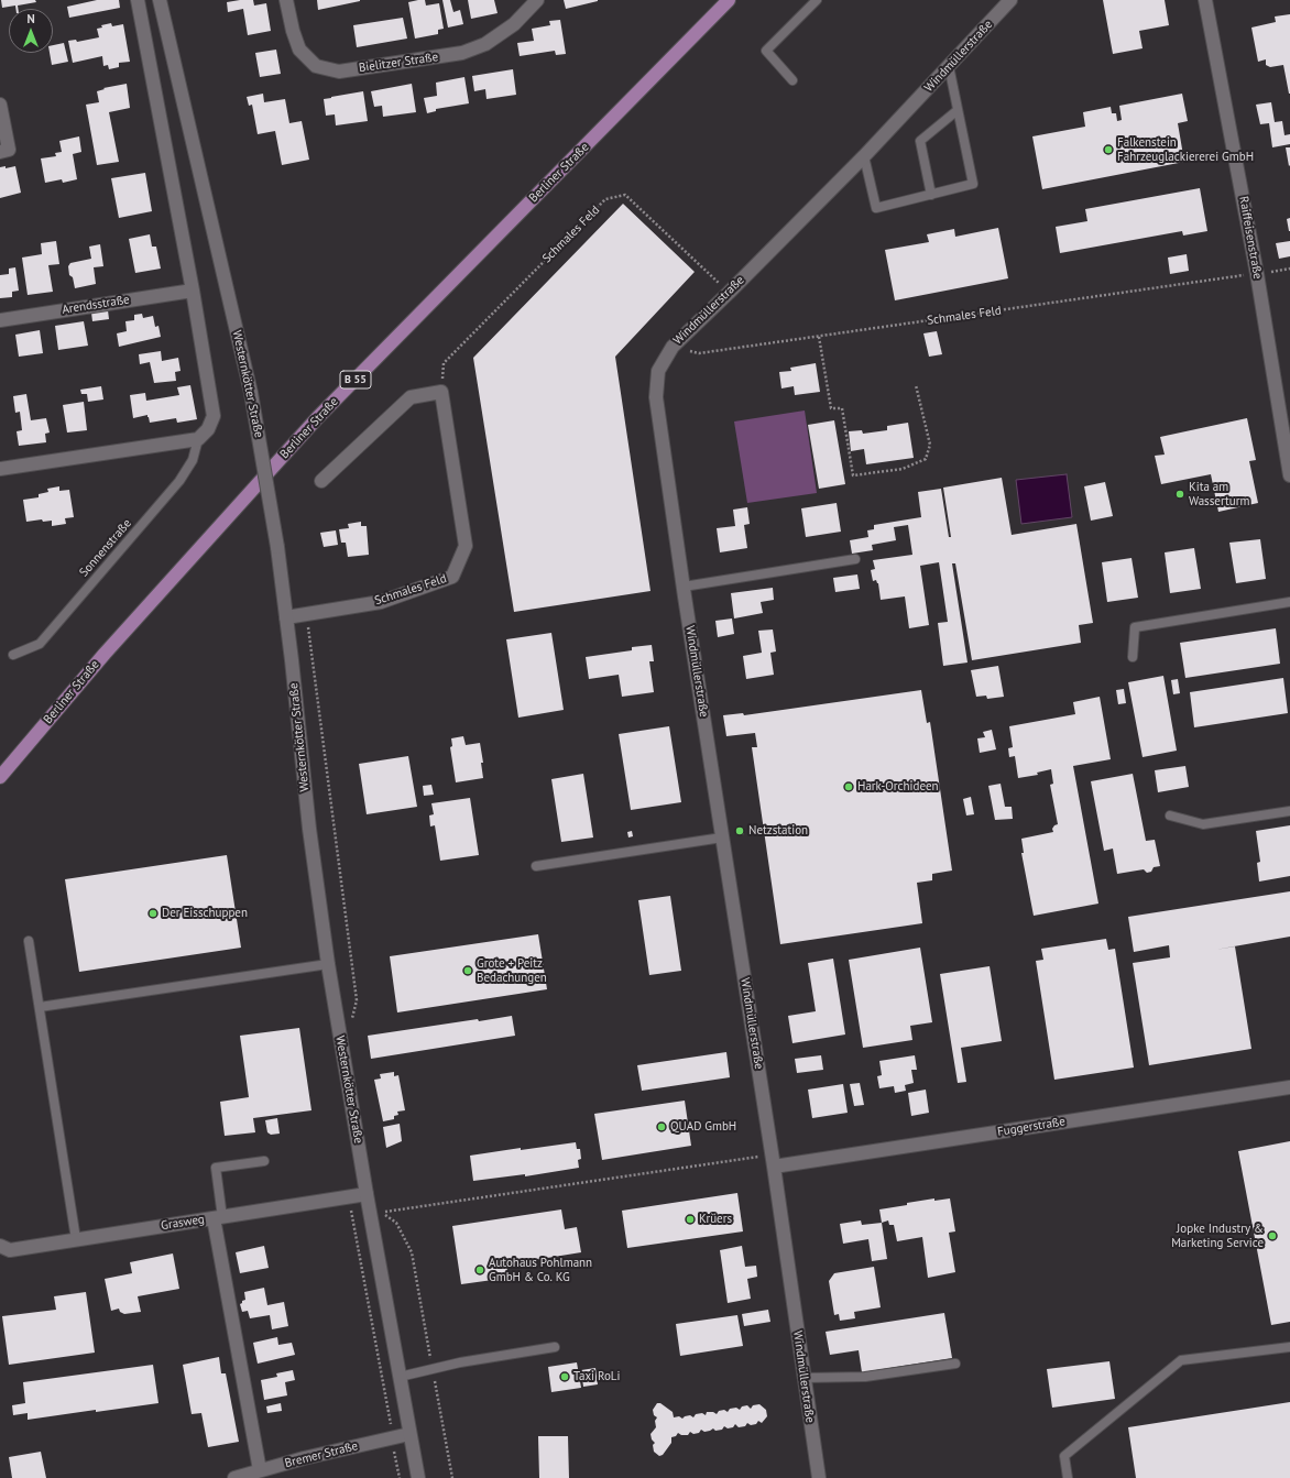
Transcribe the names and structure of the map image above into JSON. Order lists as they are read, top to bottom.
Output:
{
  "streets": {
    "main road": ["Berliner Straße", "B 55"],
    "street": [
      "Windmüllerstraße",
      "Bielitzer Straße",
      "Schmales Feld",
      "Raiffeisenstraße",
      "Arendsstraße",
      "Westernkötter Straße",
      "Fuggerstraße",
      "Grasweg",
      "Bremer Straße"
    ],
    "lane": ["Sonnenstraße"]
  },
  "crossings": [
    ["Windmüllerstraße", "Schmales Feld"],
    ["Windmüllerstraße", "Fuggerstraße"],
    ["Schmales Feld", "Raiffeisenstraße"],
    ["Schmales Feld", "Westernkötter Straße"],
    ["Westernkötter Straße", "Grasweg"],
    ["Westernkötter Straße", "Bremer Straße"]
  ],
  "places": [
    "Falkenstein Fahrzeuglackiererei GmbH",
    "Kita am Wasserturm",
    "Hark-Orchideen",
    "Netzstation",
    "Der Eisschuppen",
    "Grote + Peitz Bedachungen",
    "QUAD GmbH",
    "Krüers",
    "Jopke Industry & Marketing Service",
    "Autohaus Pohlmann GmbH & Co. KG",
    "Taxi RoLi"
  ],
  "north": "top"
}
